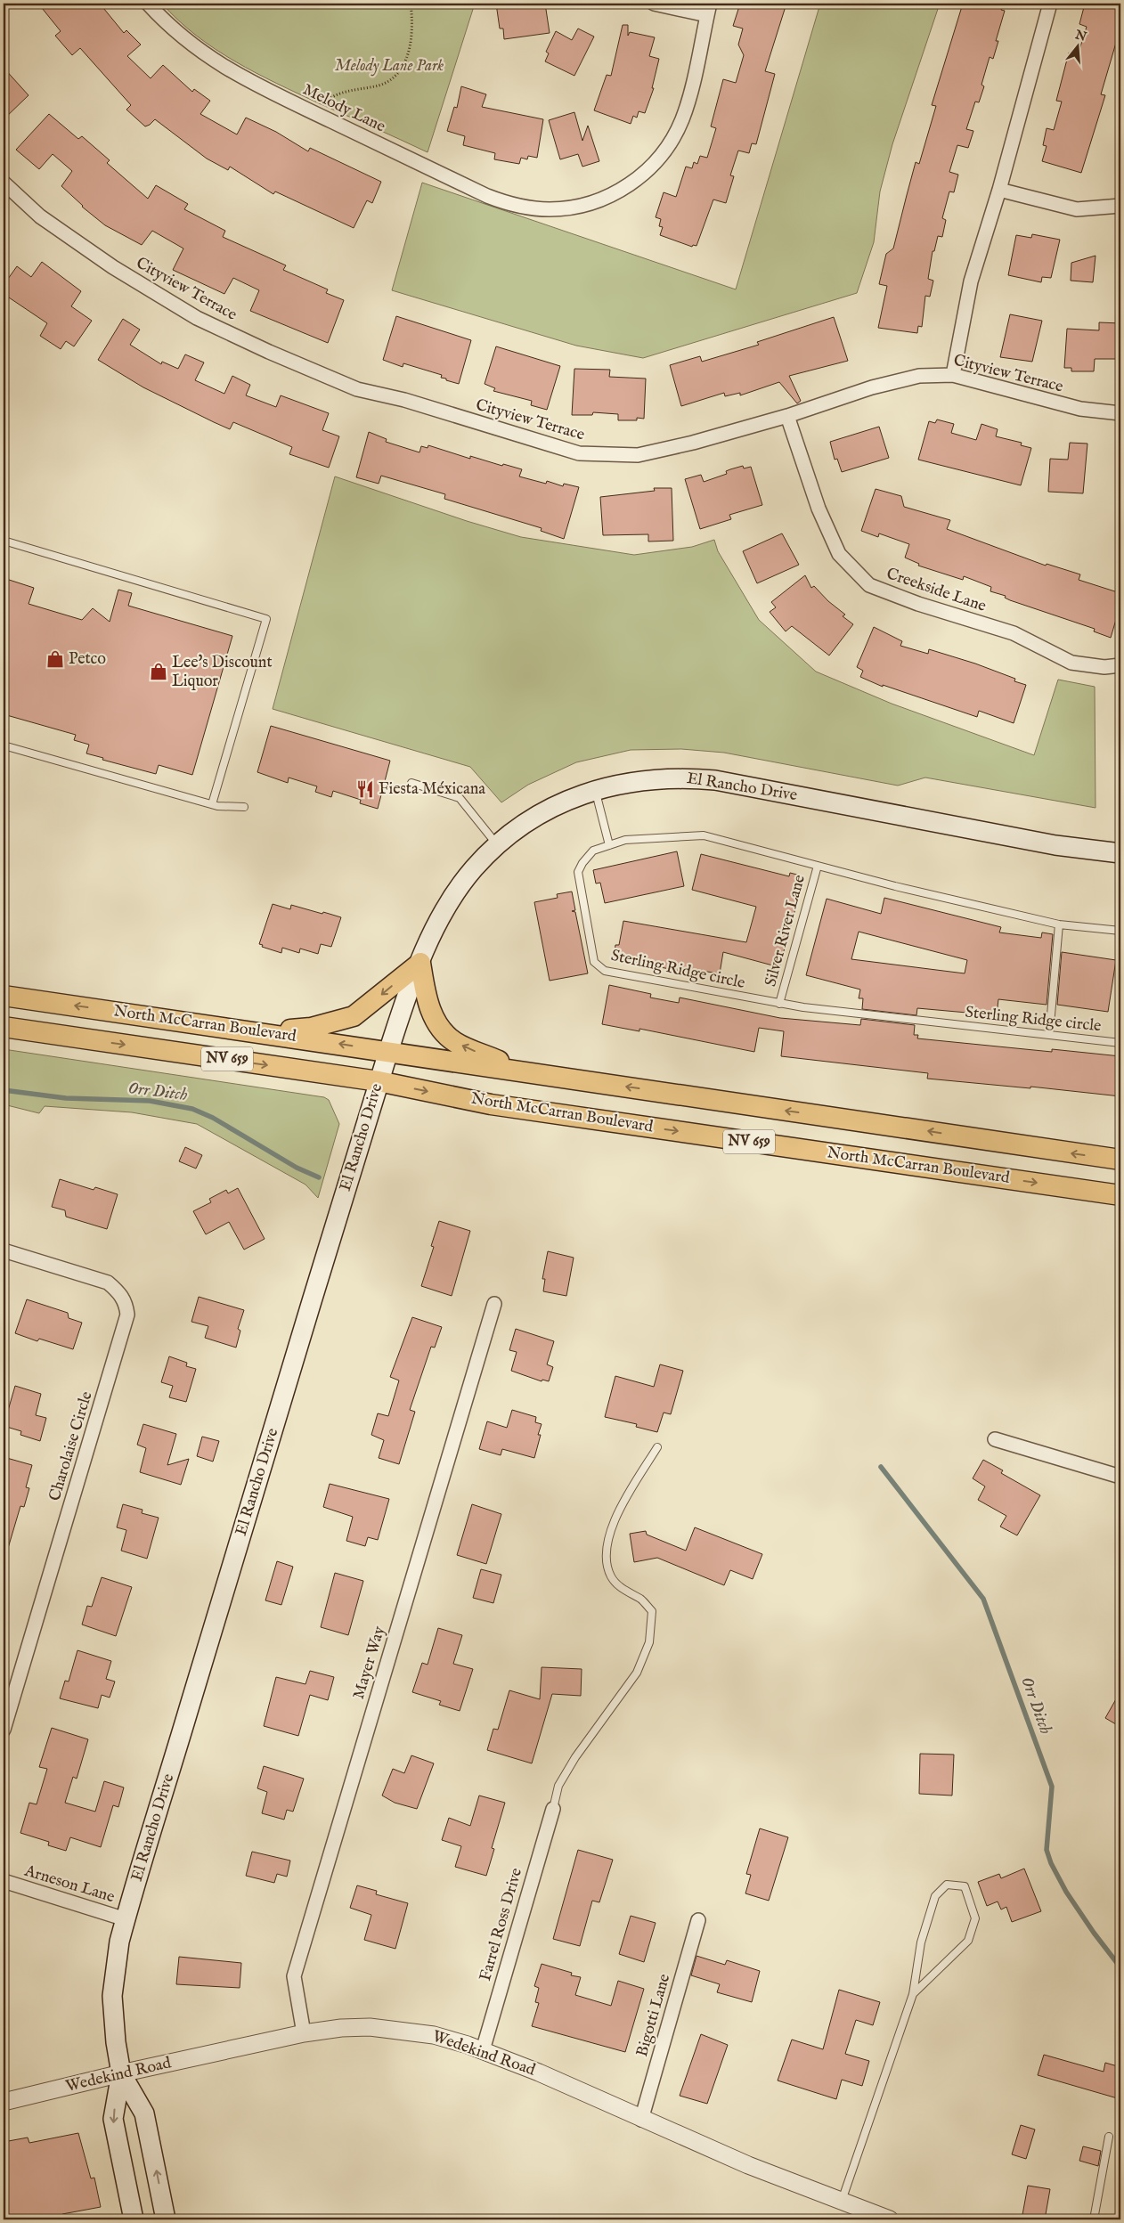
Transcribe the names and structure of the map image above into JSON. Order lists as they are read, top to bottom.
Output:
{
  "streets": {
    "main road": ["El Rancho Drive", "North McCarran Boulevard", "NV 659"],
    "street": [
      "Melody Lane",
      "Cityview Terrace",
      "Creekside Lane",
      "Charolaise Circle",
      "Mayer Way",
      "Arneson Lane",
      "Farrel Ross Drive",
      "Bigotti Lane",
      "Wedekind Road"
    ],
    "lane": ["Silver River Lane", "Sterling Ridge circle"]
  },
  "crossings": [
    ["Cityview Terrace", "Creekside Lane"],
    ["El Rancho Drive", "North McCarran Boulevard"],
    ["El Rancho Drive", "Arneson Lane"],
    ["El Rancho Drive", "Wedekind Road"],
    ["Silver River Lane", "Sterling Ridge circle"],
    ["Mayer Way", "Wedekind Road"],
    ["Farrel Ross Drive", "Wedekind Road"],
    ["Bigotti Lane", "Wedekind Road"]
  ],
  "water": ["Orr Ditch"],
  "parks": ["Melody Lane Park"],
  "places": {
    "shop": ["Petco", "Lee's Discount Liquor"],
    "restaurant": ["Fiesta Méxicana"]
  },
  "north": "top"
}
